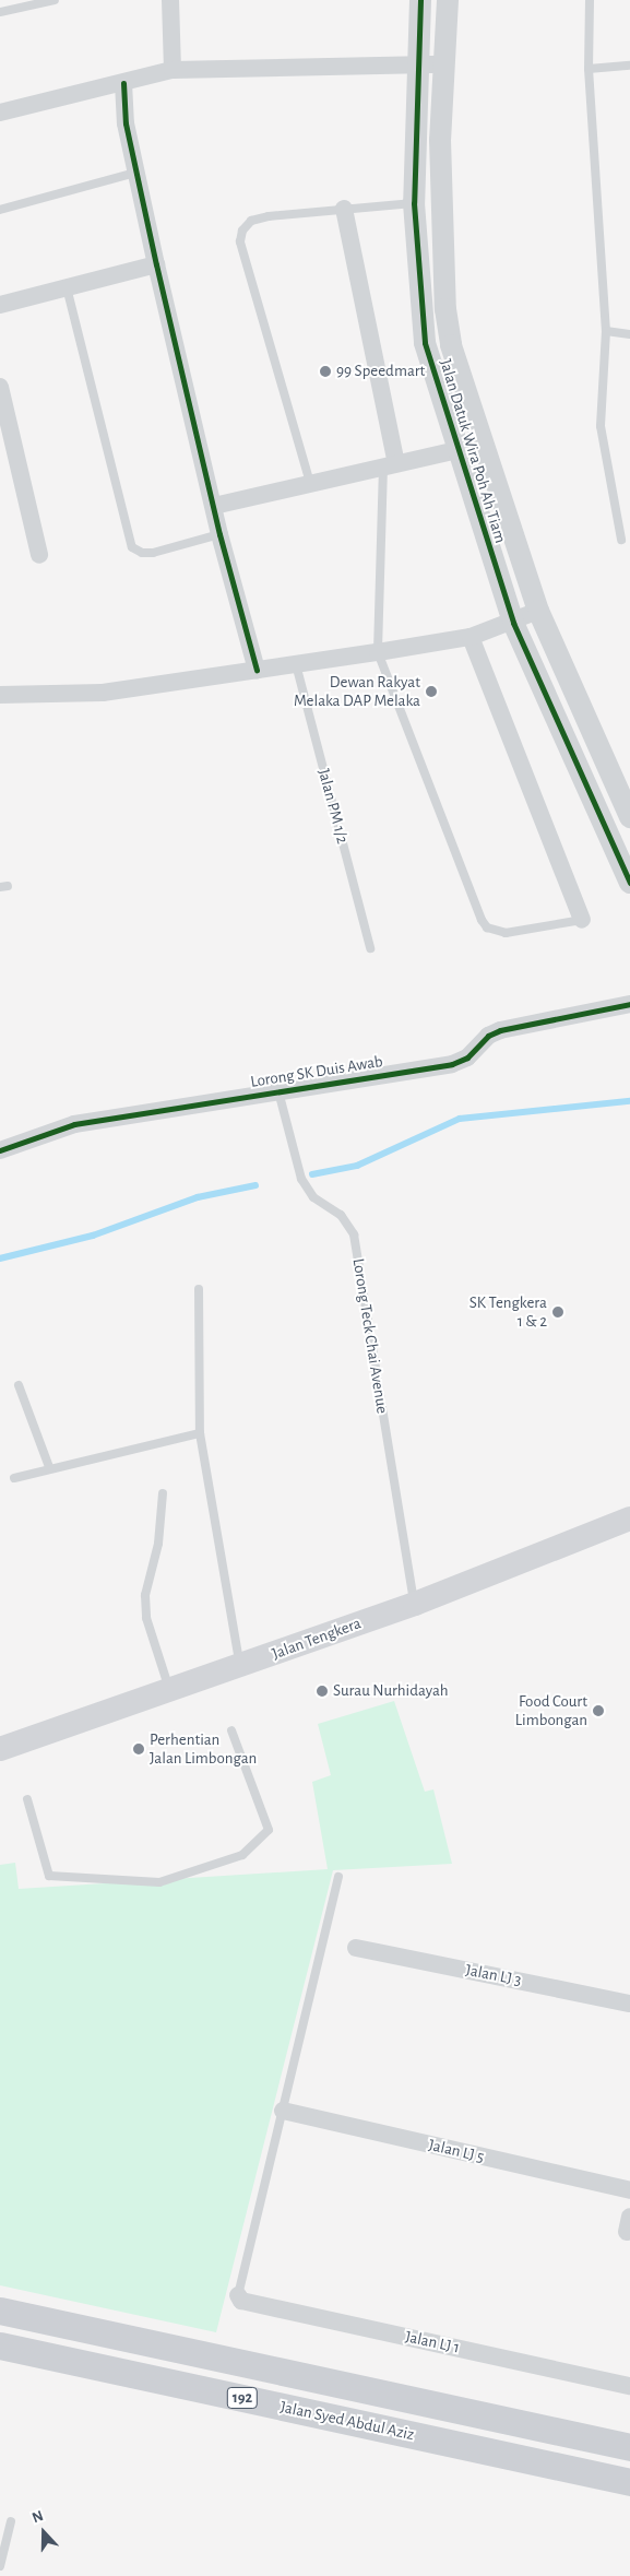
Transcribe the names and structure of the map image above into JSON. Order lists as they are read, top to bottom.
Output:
{
  "streets": {
    "main road": ["Jalan Tengkera", "192", "Jalan Syed Abdul Aziz"],
    "street": [
      "Jalan Datuk Wira Poh Ah Tiam",
      "Lorong SK Duis Awab",
      "Jalan LJ 3",
      "Jalan LJ 5",
      "Jalan LJ 1"
    ],
    "lane": ["Jalan PM 1/2", "Lorong Teck Chai Avenue"]
  },
  "crossings": [
    ["Lorong SK Duis Awab", "Lorong Teck Chai Avenue"],
    ["Lorong Teck Chai Avenue", "Jalan Tengkera"]
  ],
  "places": [
    "99 Speedmart",
    "Dewan Rakyat Melaka DAP Melaka",
    "SK Tengkera 1 & 2",
    "Surau Nurhidayah",
    "Food Court Limbongan",
    "Perhentian Jalan Limbongan"
  ],
  "north": "top"
}
